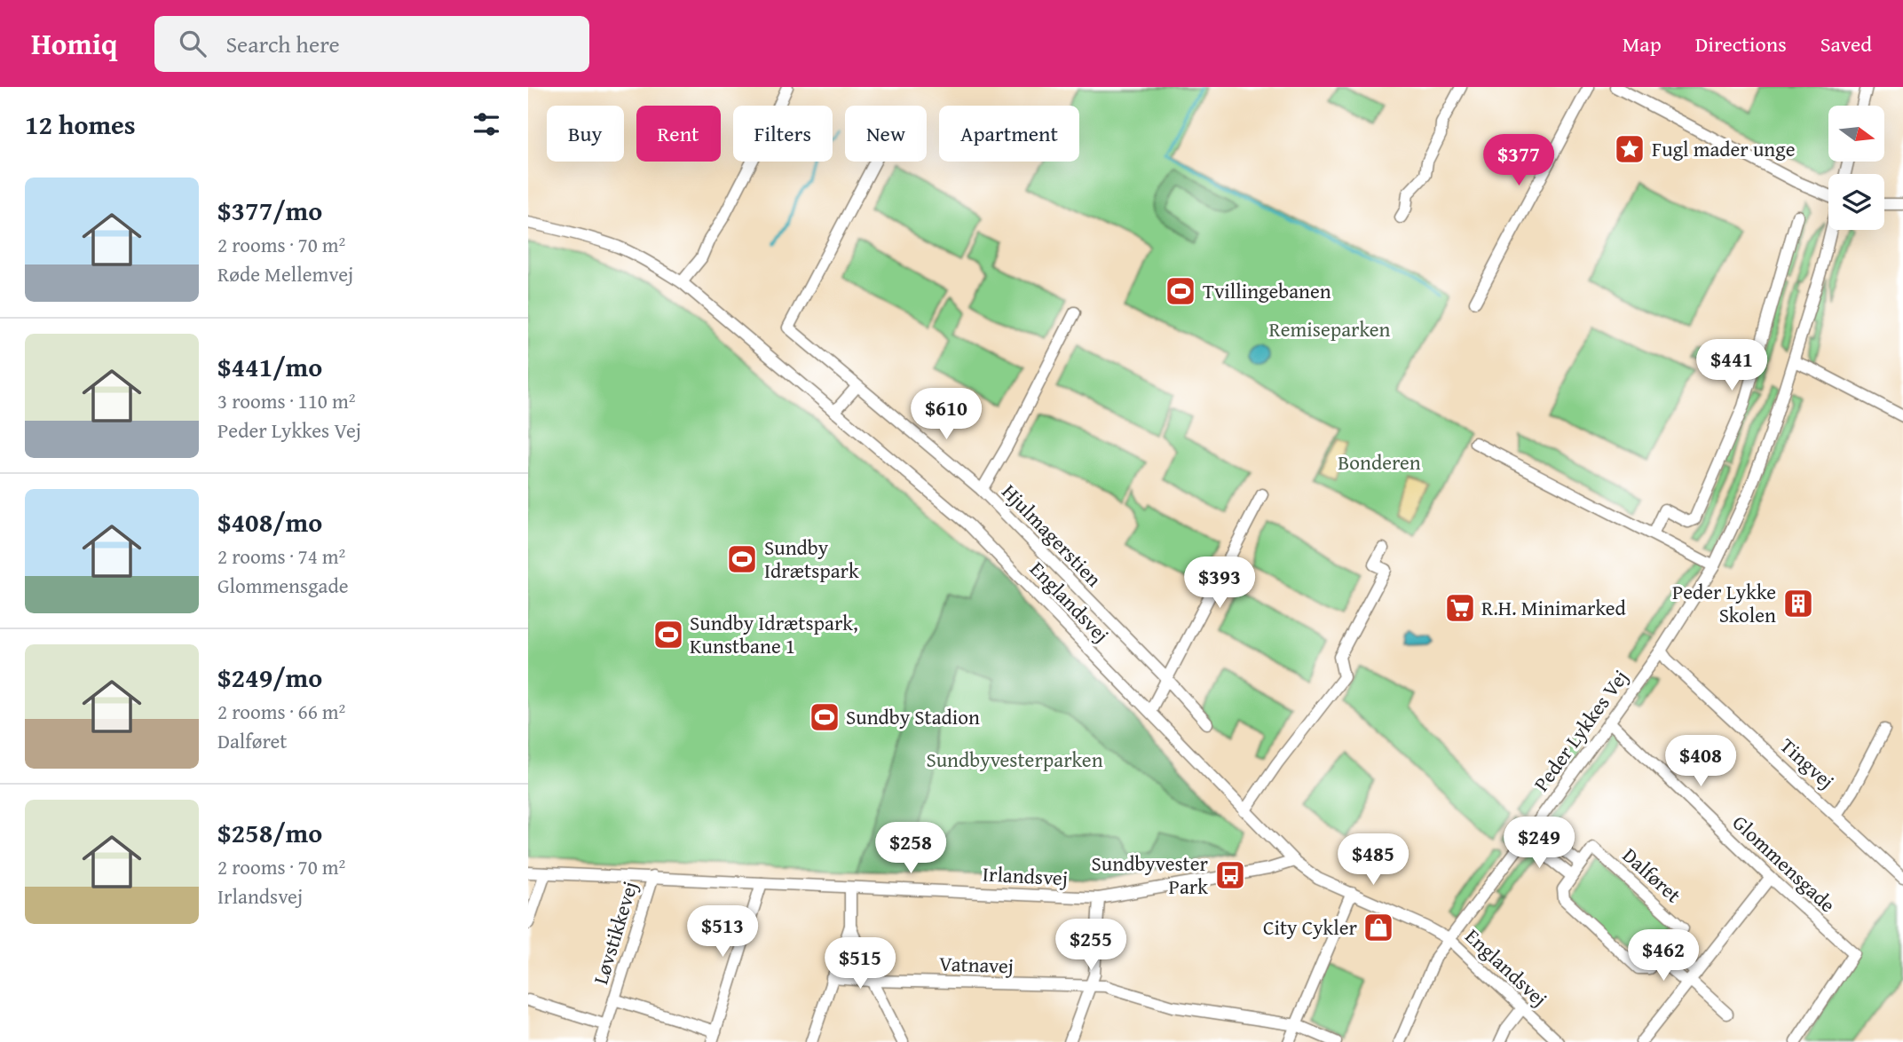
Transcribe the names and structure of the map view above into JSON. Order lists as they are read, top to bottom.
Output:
{
  "streets": {
    "street": [
      "Hjulmagerstien",
      "Englandsvej",
      "Peder Lykkes Vej",
      "Tingvej",
      "Glommensgade",
      "Dalføret",
      "Irlandsvej",
      "Løvstikkevej",
      "Vatnavej"
    ]
  },
  "crossings": [
    ["Englandsvej", "Peder Lykkes Vej"],
    ["Englandsvej", "Irlandsvej"],
    ["Peder Lykkes Vej", "Tingvej"],
    ["Peder Lykkes Vej", "Glommensgade"],
    ["Irlandsvej", "Løvstikkevej"]
  ],
  "parks": ["Remiseparken", "Bonderen", "Sundbyvesterparken"],
  "places": {
    "place": ["Fugl mader unge"],
    "sports": [
      "Tvillingebanen",
      "Sundby Idrætspark",
      "Sundby Idrætspark, Kunstbane 1",
      "Sundby Stadion"
    ],
    "building": ["Peder Lykke Skolen"],
    "supermarket": ["R.H. Minimarked"],
    "bus stop": ["Sundbyvester Park"],
    "shop": ["City Cykler"]
  },
  "north": "right",
  "page": {
    "header": "Homiq",
    "search": "Search here",
    "nav": ["Map", "Directions", "Saved"],
    "heading": "12 homes",
    "chip": [
      "Buy",
      "Rent",
      "Filters",
      "New",
      "Apartment"
    ],
    "price": [
      "$377",
      "$441",
      "$610",
      "$393",
      "$408",
      "$249",
      "$258",
      "$485",
      "$513",
      "$255",
      "$462",
      "$515"
    ],
    "list": [
      {
        "name": "$377/mo",
        "note": "2 rooms · 70 m² · Røde Mellemvej"
      },
      {
        "name": "$441/mo",
        "note": "3 rooms · 110 m² · Peder Lykkes Vej"
      },
      {
        "name": "$408/mo",
        "note": "2 rooms · 74 m² · Glommensgade"
      },
      {
        "name": "$249/mo",
        "note": "2 rooms · 66 m² · Dalføret"
      },
      {
        "name": "$258/mo",
        "note": "2 rooms · 70 m² · Irlandsvej"
      }
    ]
  }
}
